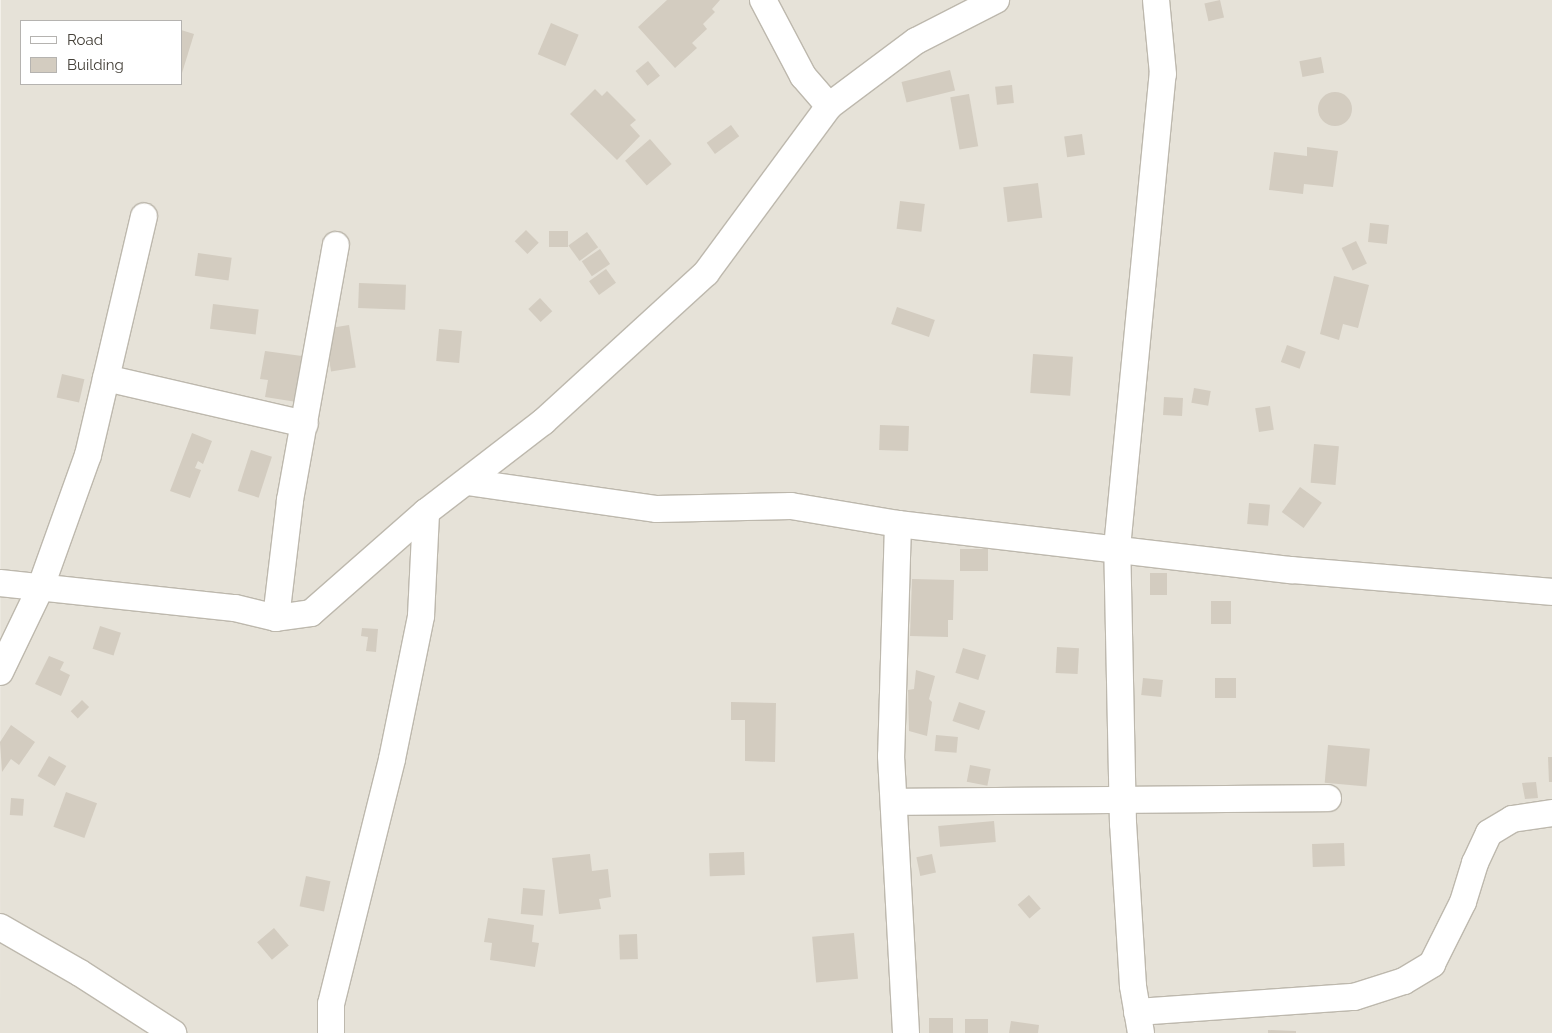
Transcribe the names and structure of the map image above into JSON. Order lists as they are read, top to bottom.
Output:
{
  "legend": ["Road", "Building"]
}
